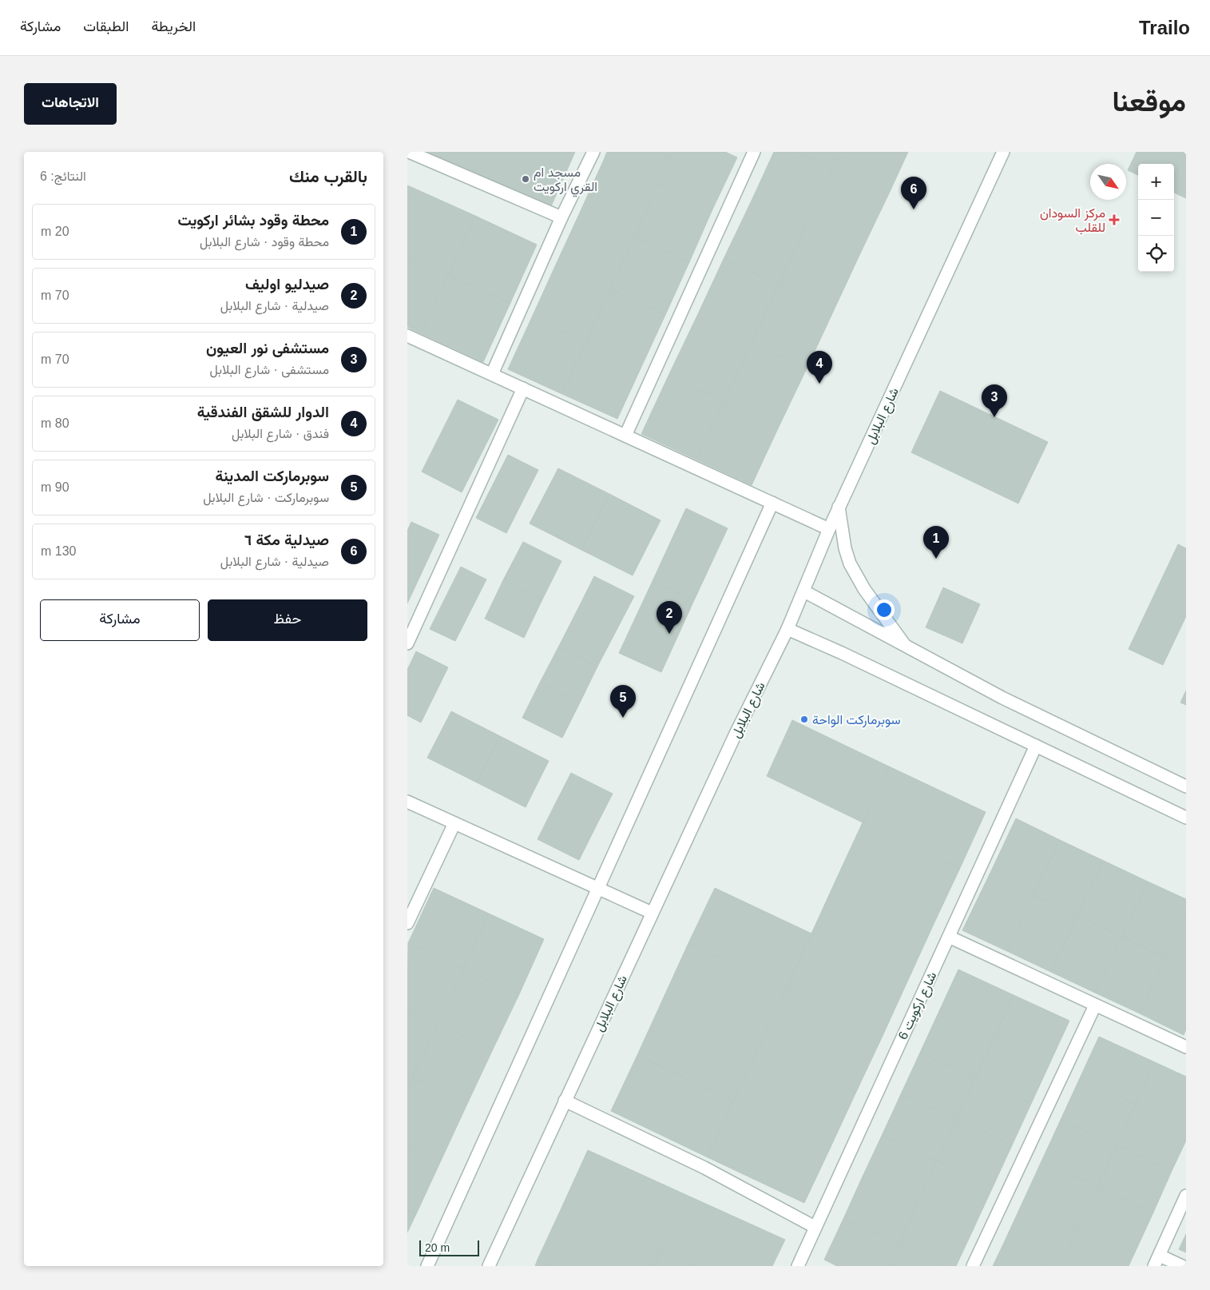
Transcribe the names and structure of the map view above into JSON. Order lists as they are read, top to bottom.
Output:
{
  "streets": {
    "street": ["شارع البلابل", "شارع اركويت 6"]
  },
  "places": {
    "other": ["مسجد ام القري اركويت", "سوبرماركت الواحة"],
    "health": ["مركز السودان للقلب"]
  },
  "scale_bar": "20 m",
  "north": "bottom right",
  "page": {
    "header": "Trailo",
    "nav": ["الخريطة", "الطبقات", "مشاركة"],
    "title": "موقعنا",
    "buttons": [
      "الاتجاهات",
      ["حفظ", "مشاركة"]
    ],
    "heading": ["بالقرب منك", "النتائج: 6"],
    "map_buttons": ["+", "−"],
    "pins": [
      "6",
      "4",
      "3",
      "1",
      "2",
      "5"
    ],
    "list": [
      {
        "mark": "1",
        "name": "محطة وقود بشائر اركويت",
        "note": "محطة وقود · شارع البلابل",
        "value": "20 m"
      },
      {
        "mark": "2",
        "name": "صيدليو اوليف",
        "note": "صيدلية · شارع البلابل",
        "value": "70 m"
      },
      {
        "mark": "3",
        "name": "مستشفى نور العيون",
        "note": "مستشفى · شارع البلابل",
        "value": "70 m"
      },
      {
        "mark": "4",
        "name": "الدوار للشقق الفندقية",
        "note": "فندق · شارع البلابل",
        "value": "80 m"
      },
      {
        "mark": "5",
        "name": "سوبرماركت المدينة",
        "note": "سوبرماركت · شارع البلابل",
        "value": "90 m"
      },
      {
        "mark": "6",
        "name": "صيدلية مكة ٦",
        "note": "صيدلية · شارع البلابل",
        "value": "130 m"
      }
    ],
    "scale": "20 m"
  }
}
